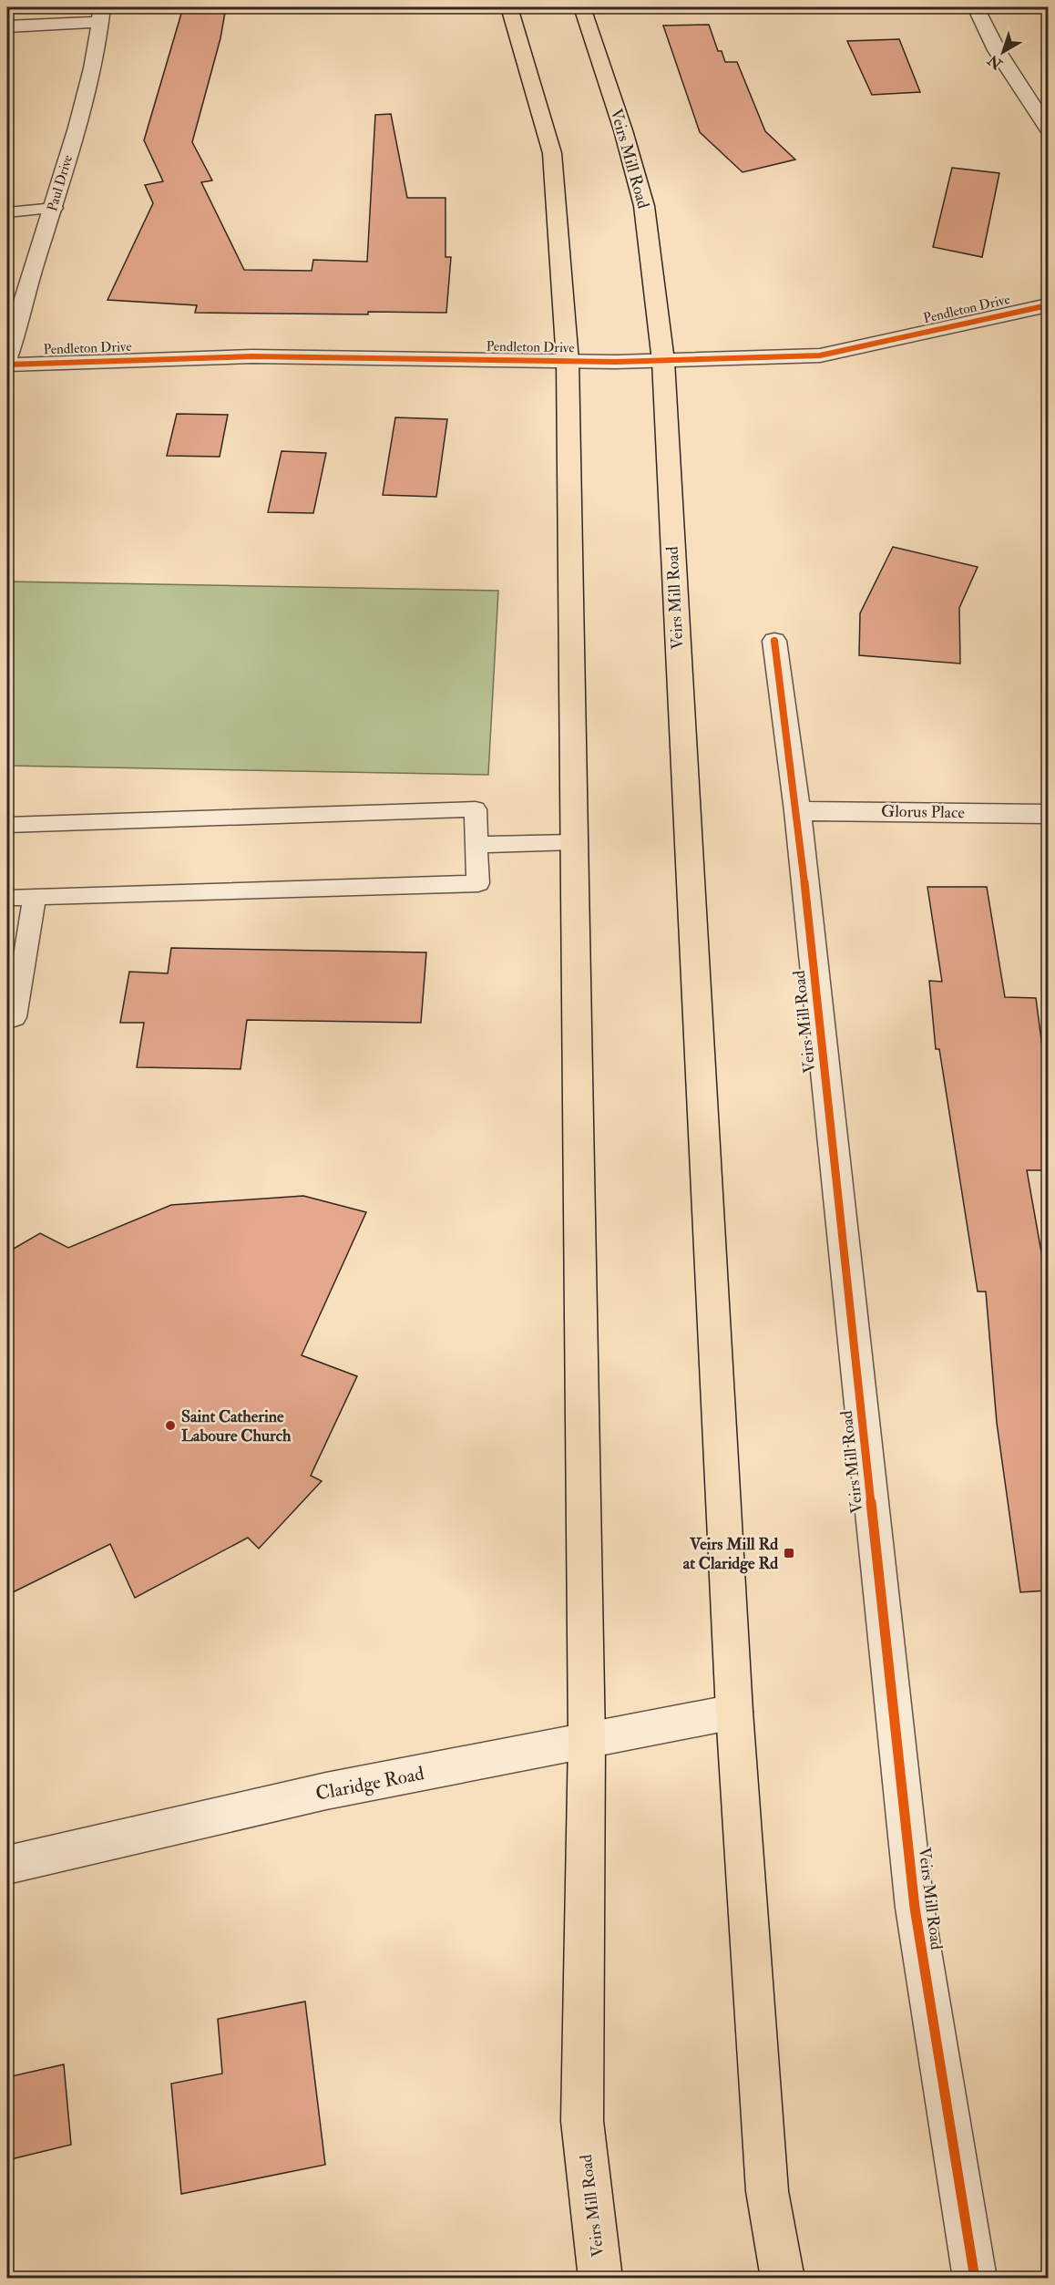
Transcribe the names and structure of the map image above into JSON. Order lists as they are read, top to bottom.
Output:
{
  "streets": {
    "main road": ["Veirs Mill Road"],
    "street": [
      "Paul Drive",
      "Pendleton Drive",
      "Glorus Place",
      "Claridge Road"
    ]
  },
  "crossings": [
    ["Veirs Mill Road", "Pendleton Drive"],
    ["Veirs Mill Road", "Glorus Place"],
    ["Veirs Mill Road", "Claridge Road"]
  ],
  "places": {
    "other": ["Saint Catherine Laboure Church"],
    "transit": ["Veirs Mill Rd at Claridge Rd"]
  },
  "north": "bottom left"
}
